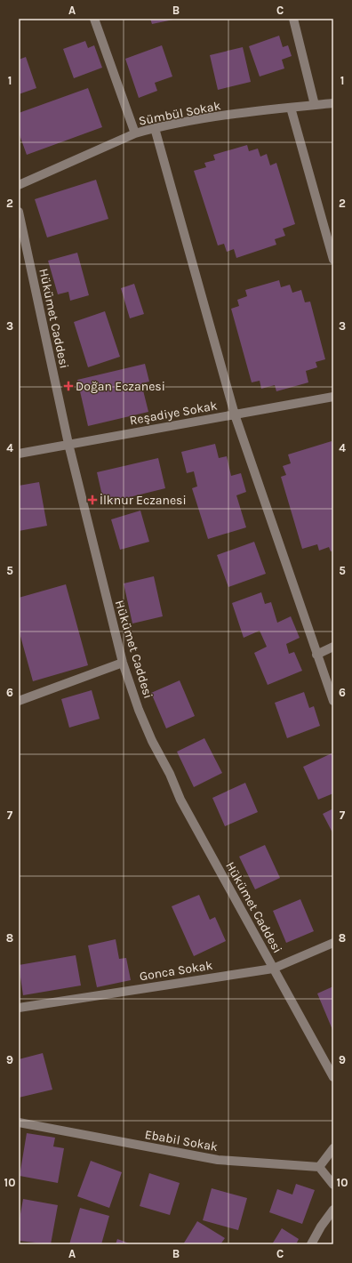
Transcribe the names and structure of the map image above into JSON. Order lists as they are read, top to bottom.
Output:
{
  "streets": {
    "street": [
      "Sümbül Sokak",
      "Hükümet Caddesi",
      "Reşadiye Sokak",
      "Gonca Sokak",
      "Ebabil Sokak"
    ]
  },
  "crossings": [
    ["Hükümet Caddesi", "Reşadiye Sokak"],
    ["Hükümet Caddesi", "Gonca Sokak"]
  ],
  "places": {
    "health": ["Doğan Eczanesi", "İlknur Eczanesi"]
  },
  "grid": {
    "columns": ["A", "B", "C"],
    "rows": [
      "1",
      "2",
      "3",
      "4",
      "5",
      "6",
      "7",
      "8",
      "9",
      "10"
    ]
  }
}
